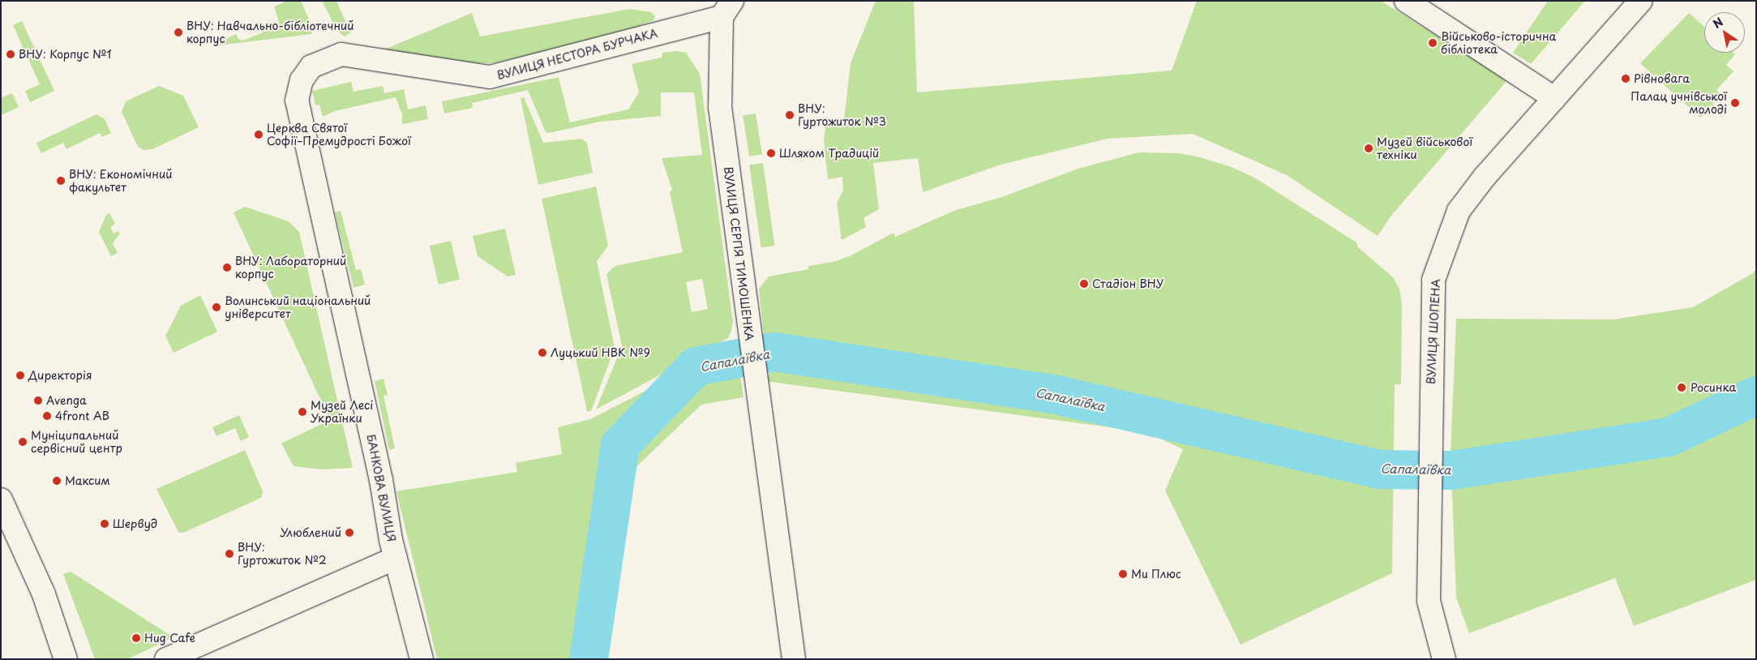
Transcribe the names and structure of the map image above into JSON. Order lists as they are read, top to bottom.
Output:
{
  "streets": {
    "street": [
      "ВУЛИЦЯ НЕСТОРА БУРЧАКА",
      "ВУЛИЦЯ СЕРГІЯ ТИМОШЕНКА",
      "ВУЛИЦЯ ШОПЕНА",
      "БАНКОВА ВУЛИЦЯ"
    ]
  },
  "crossings": [
    ["ВУЛИЦЯ НЕСТОРА БУРЧАКА", "ВУЛИЦЯ СЕРГІЯ ТИМОШЕНКА"],
    ["ВУЛИЦЯ НЕСТОРА БУРЧАКА", "БАНКОВА ВУЛИЦЯ"]
  ],
  "water": ["Сапалаївка"],
  "places": [
    "ВНУ: Навчально-бібліотечний корпус",
    "Військово-історична бібліотека",
    "ВНУ: Корпус №1",
    "Рівновага",
    "Палац учнівської молоді",
    "ВНУ: Гуртожиток №3",
    "Церква Святої Софії–Премудрості Божої",
    "Музей військової техніки",
    "Шляхом Традицій",
    "ВНУ: Економічний факультет",
    "ВНУ: Лабораторний корпус",
    "Стадіон ВНУ",
    "Волинський національний університет",
    "Луцький НВК №9",
    "Директорія",
    "Росинка",
    "Avenga",
    "Музей Лесі Українки",
    "4front AB",
    "Муніципальний сервісний центр",
    "Максим",
    "Шервуд",
    "Улюблений",
    "ВНУ: Гуртожиток №2",
    "Ми Плюс",
    "Hug Cafe"
  ],
  "north": "top left"
}
